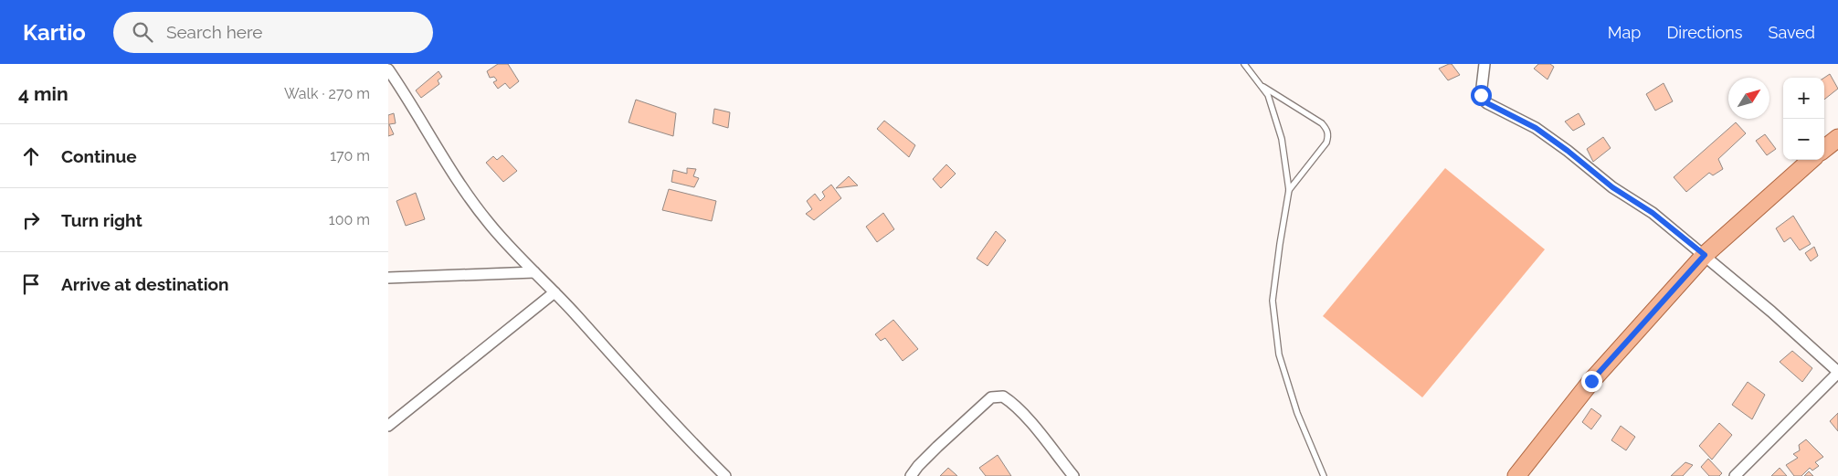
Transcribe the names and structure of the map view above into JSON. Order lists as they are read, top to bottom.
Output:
{
  "north": "top right",
  "page": {
    "header": "Kartio",
    "search": "Search here",
    "nav": ["Map", "Directions", "Saved"],
    "heading": ["4 min", "Walk · 270 m"],
    "map_buttons": ["+", "−"],
    "list": [
      ["Continue", "170 m"],
      ["Turn right", "100 m"],
      "Arrive at destination"
    ]
  }
}
